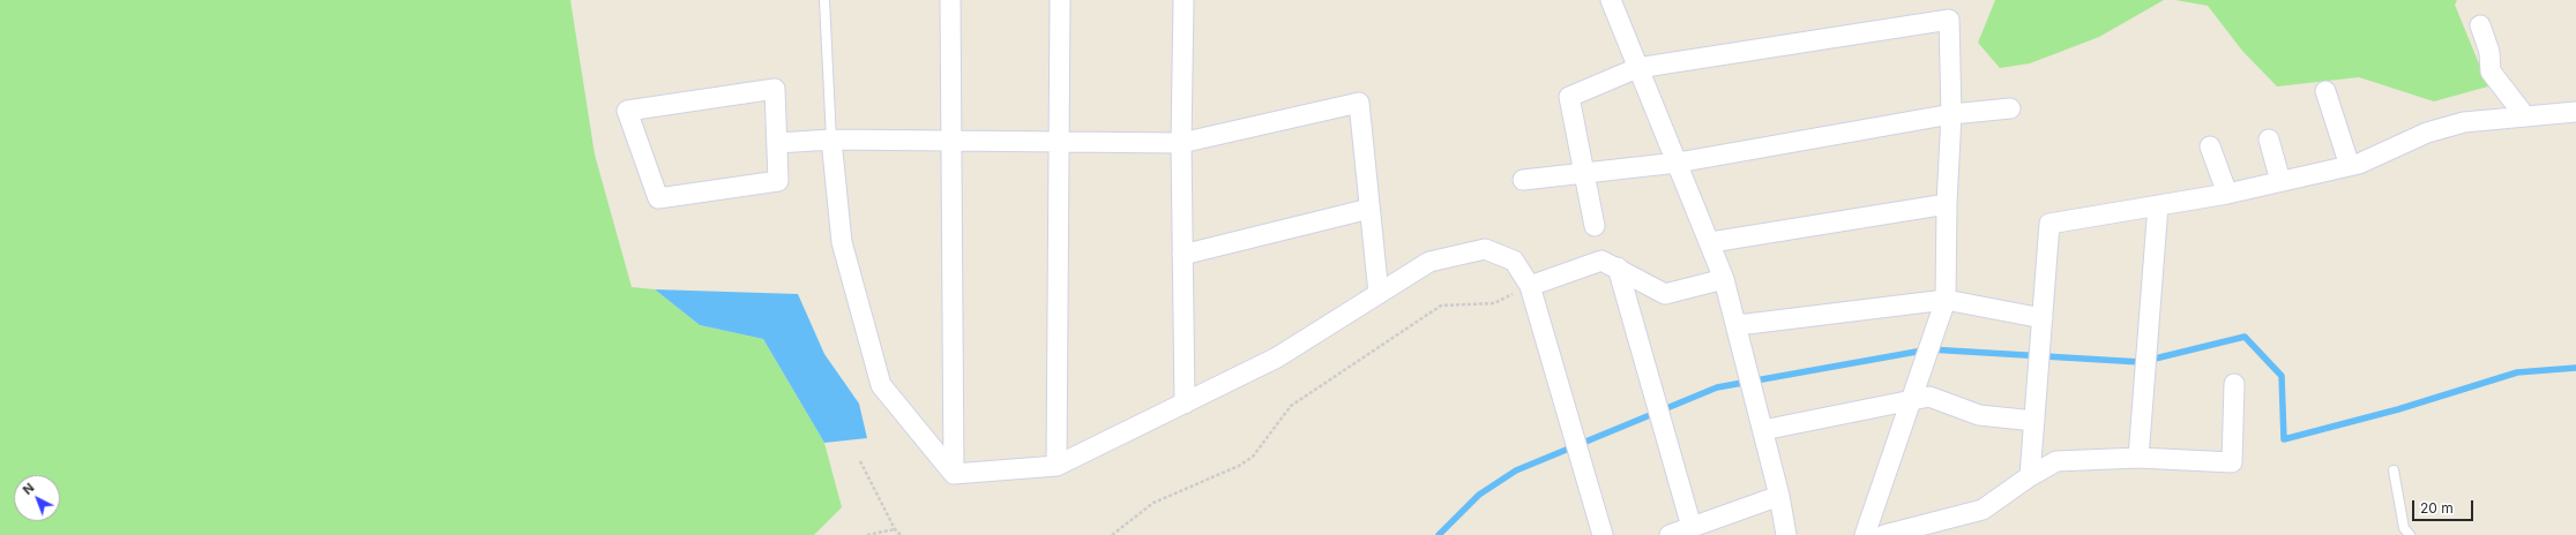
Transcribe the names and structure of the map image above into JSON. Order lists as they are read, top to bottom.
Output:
{
  "scale_bar": "20 m",
  "north": "top left"
}
